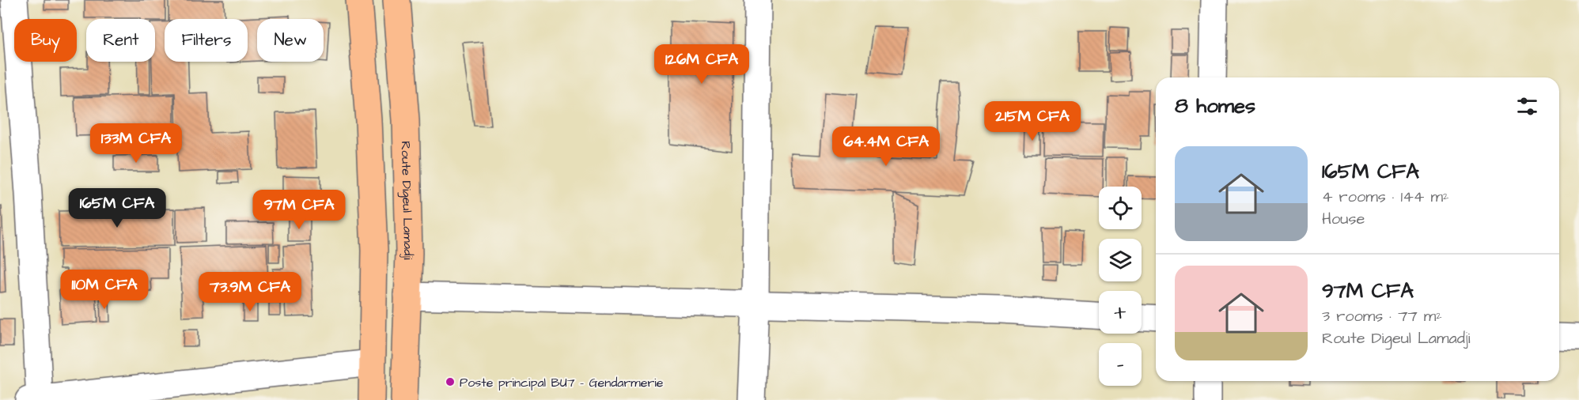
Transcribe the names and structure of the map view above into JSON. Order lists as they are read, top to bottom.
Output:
{
  "streets": {
    "main road": ["Route Digeul Lamadji"]
  },
  "places": ["Poste principal BU7 - Gendarmerie"],
  "page": {
    "chip": [
      "Buy",
      "Rent",
      "Filters",
      "New"
    ],
    "price": [
      "126M CFA",
      "215M CFA",
      "133M CFA",
      "64.4M CFA",
      "165M CFA",
      "97M CFA",
      "110M CFA",
      "73.9M CFA"
    ],
    "heading": "8 homes",
    "list": [
      {
        "name": "165M CFA",
        "note": "4 rooms · 144 m² · House"
      },
      {
        "name": "97M CFA",
        "note": "3 rooms · 77 m² · Route Digeul Lamadji"
      }
    ],
    "map_buttons": ["+", "−"]
  }
}
